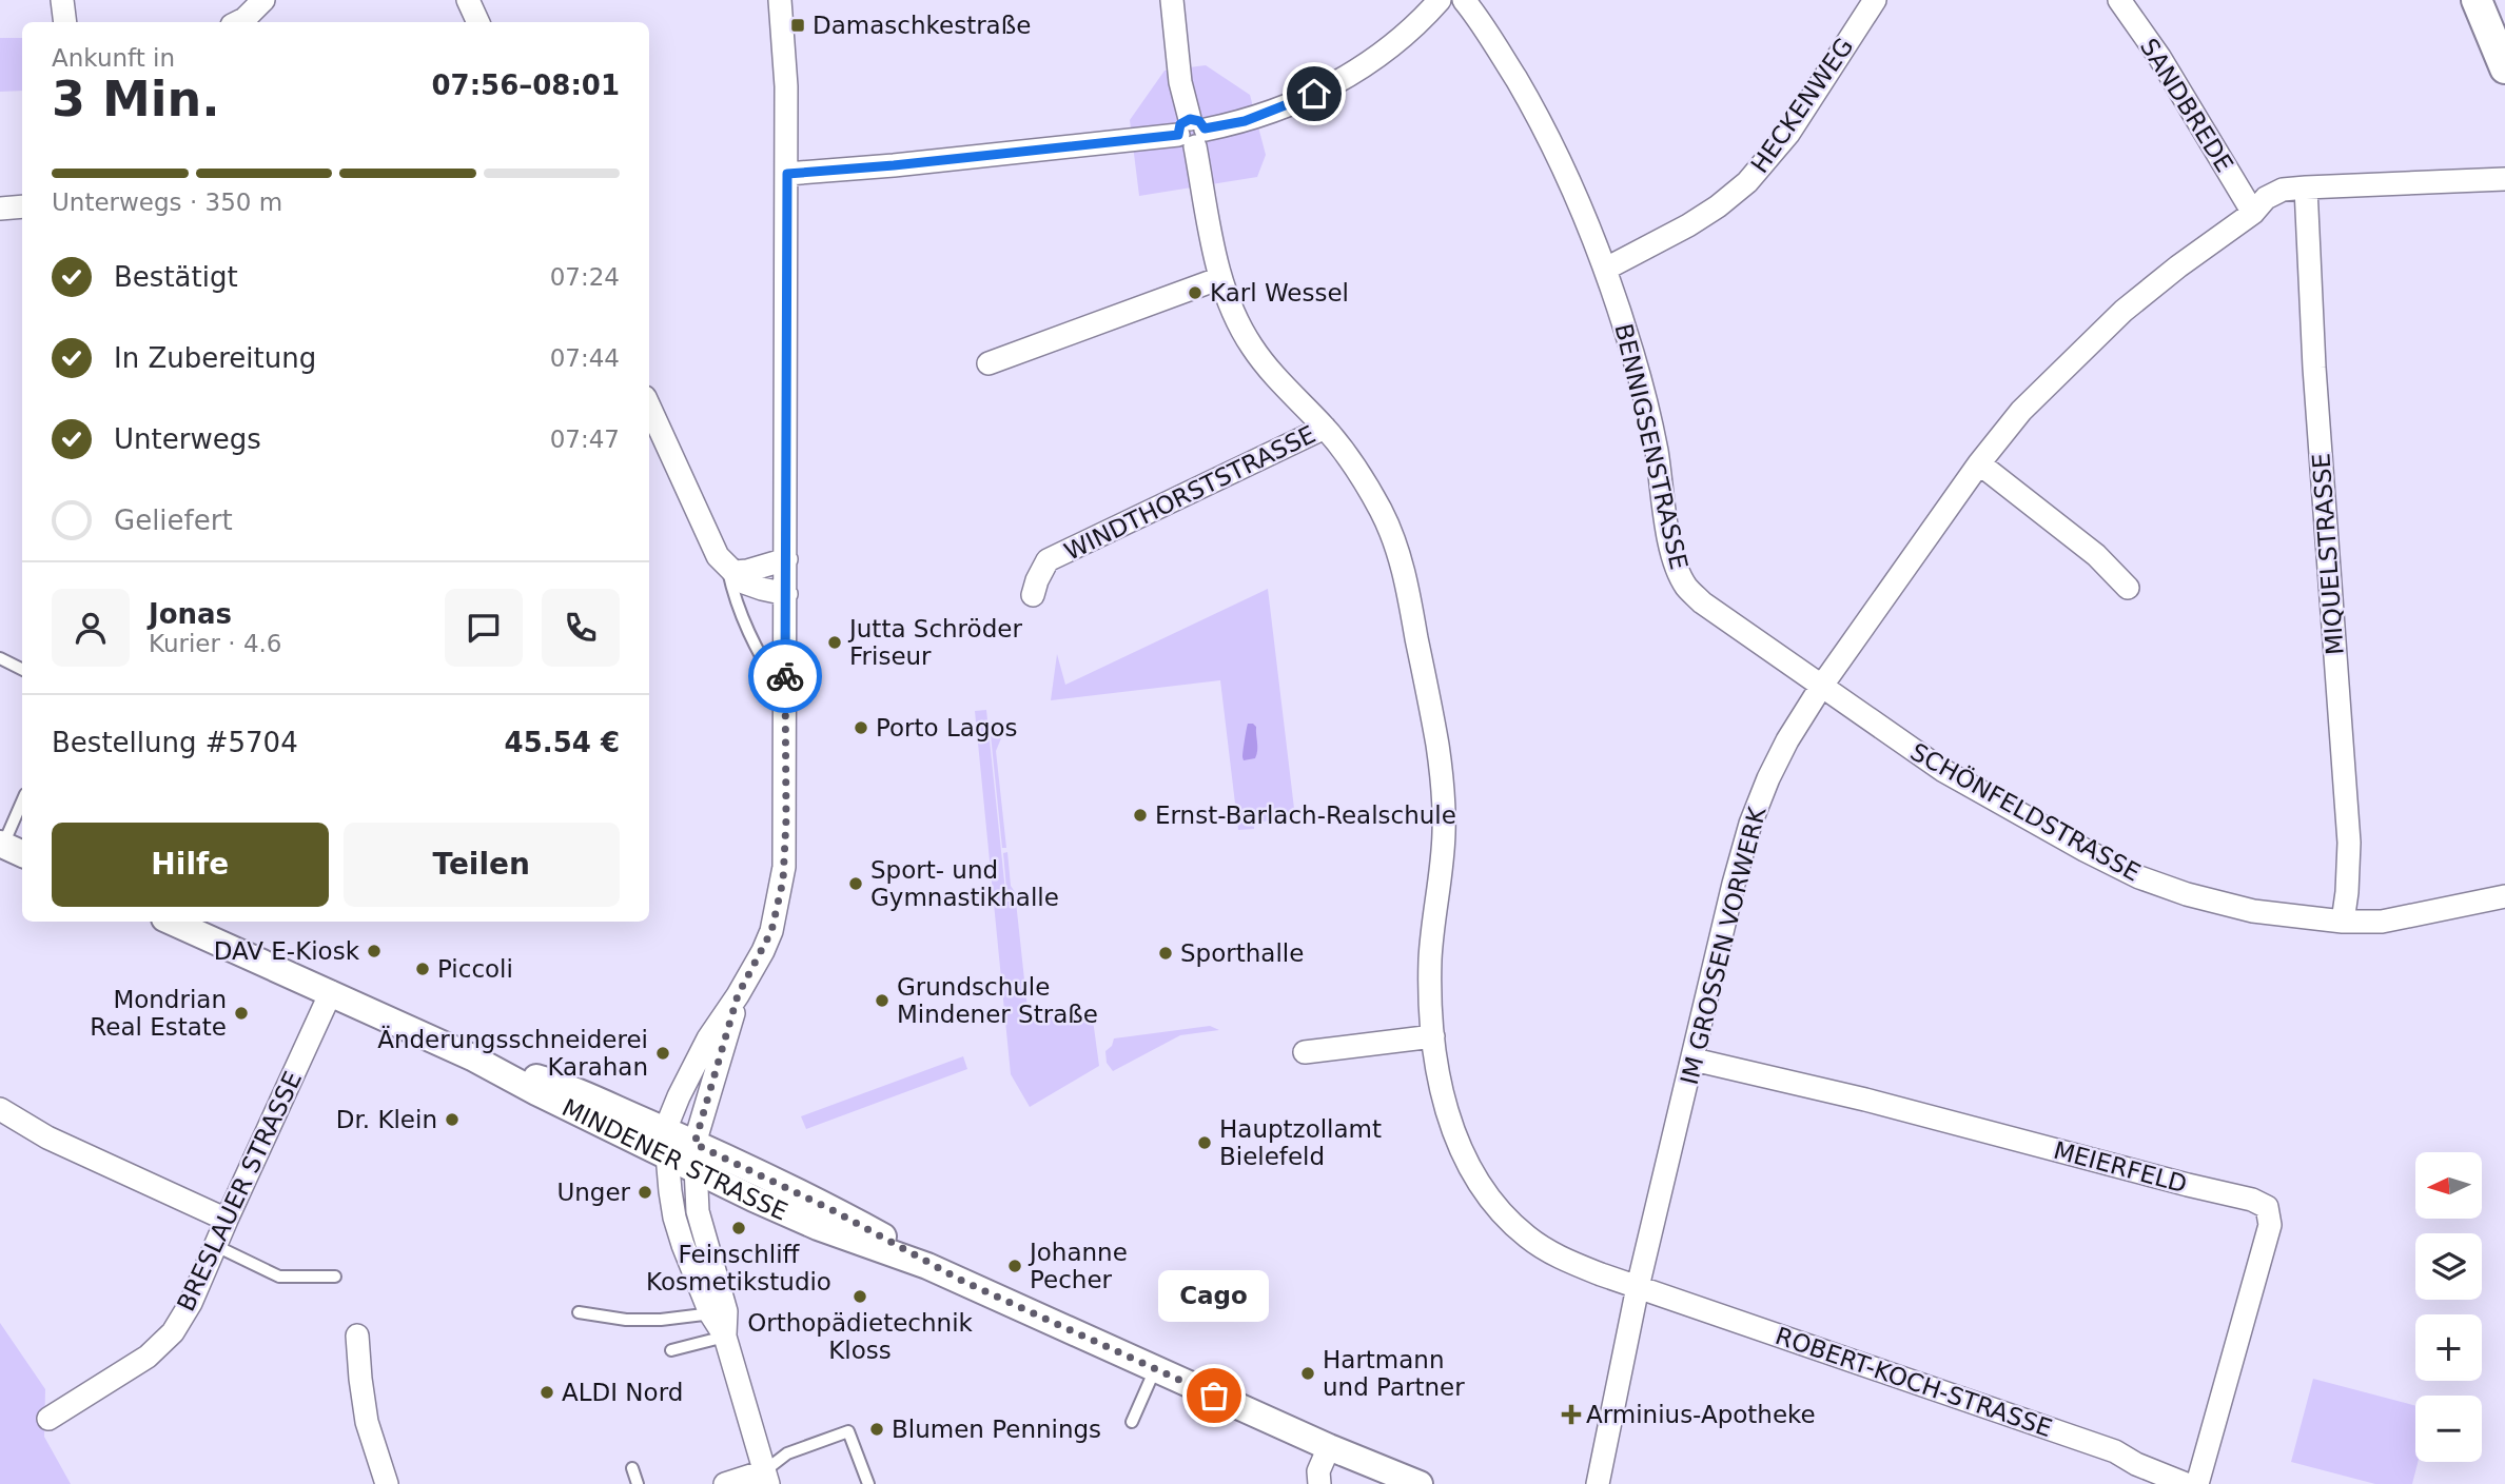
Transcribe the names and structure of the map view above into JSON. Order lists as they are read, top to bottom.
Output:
{
  "streets": {
    "street": [
      "HECKENWEG",
      "SANDBREDE",
      "BENNIGSENSTRASSE",
      "WINDTHORSTSTRASSE",
      "MIQUELSTRASSE",
      "SCHÖNFELDSTRASSE",
      "IM GROSSEN VORWERK",
      "MINDENER STRASSE",
      "MEIERFELD",
      "BRESLAUER STRASSE",
      "ROBERT-KOCH-STRASSE"
    ]
  },
  "crossings": [
    ["HECKENWEG", "BENNIGSENSTRASSE"],
    ["SANDBREDE", "IM GROSSEN VORWERK"],
    ["BENNIGSENSTRASSE", "SCHÖNFELDSTRASSE"],
    ["BENNIGSENSTRASSE", "IM GROSSEN VORWERK"],
    ["WINDTHORSTSTRASSE", "ROBERT-KOCH-STRASSE"],
    ["MIQUELSTRASSE", "SCHÖNFELDSTRASSE"],
    ["SCHÖNFELDSTRASSE", "IM GROSSEN VORWERK"],
    ["IM GROSSEN VORWERK", "MEIERFELD"],
    ["IM GROSSEN VORWERK", "ROBERT-KOCH-STRASSE"],
    ["MINDENER STRASSE", "BRESLAUER STRASSE"]
  ],
  "places": {
    "transit": ["Damaschkestraße"],
    "other": [
      "Karl Wessel",
      "Jutta Schröder Friseur",
      "Porto Lagos",
      "Ernst-Barlach-Realschule",
      "Sport- und Gymnastikhalle",
      "DAV E-Kiosk",
      "Sporthalle",
      "Piccoli",
      "Grundschule Mindener Straße",
      "Mondrian Real Estate",
      "Änderungsschneiderei Karahan",
      "Dr. Klein",
      "Hauptzollamt Bielefeld",
      "Unger",
      "Feinschliff Kosmetikstudio",
      "Johanne Pecher",
      "Orthopädietechnik Kloss",
      "Hartmann und Partner",
      "ALDI Nord",
      "Cago",
      "Blumen Pennings"
    ],
    "health": ["Arminius-Apotheke"]
  },
  "north": "left",
  "page": {
    "heading": ["3 Min.", "Ankunft in", "07:56–08:01"],
    "panel": [
      "Jonas",
      "Kurier · 4.6",
      "Bestellung #5704",
      "45.54 €"
    ],
    "bar": "Unterwegs · 350 m",
    "list": [
      ["Bestätigt", "07:24"],
      ["In Zubereitung", "07:44"],
      ["Unterwegs", "07:47"],
      "Geliefert"
    ],
    "buttons": ["Hilfe", "Teilen"],
    "map_buttons": ["+", "−"],
    "bubble": "Cago"
  }
}
